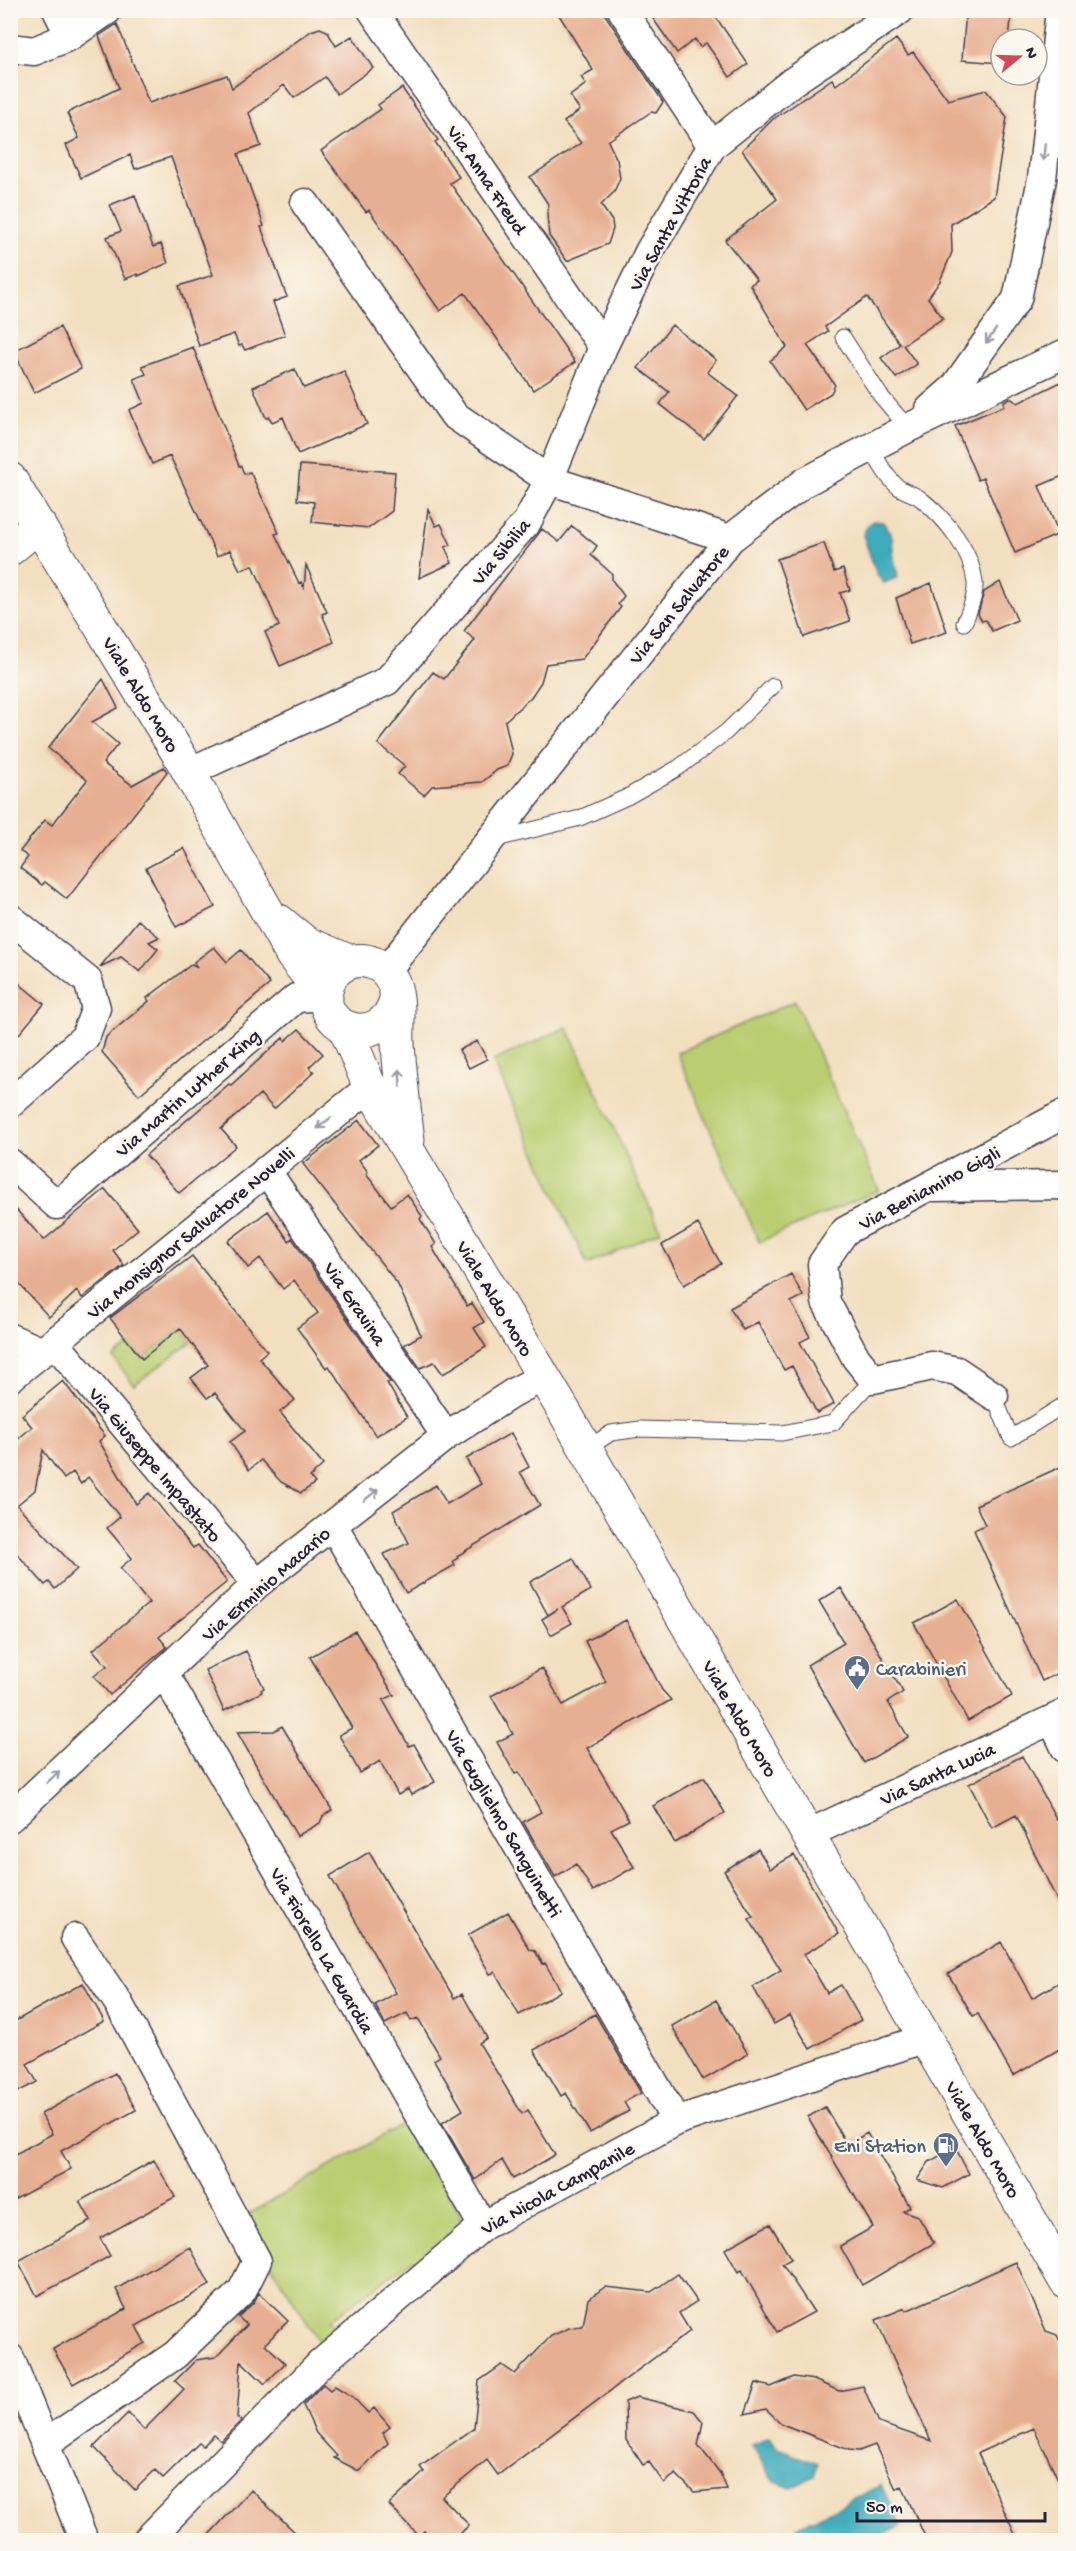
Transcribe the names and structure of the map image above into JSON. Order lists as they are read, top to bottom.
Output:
{
  "streets": {
    "main road": ["Viale Aldo Moro"],
    "street": [
      "Via Anna Freud",
      "Via Santa Vittoria",
      "Via Sibilia",
      "Via San Salvatore",
      "Via Martin Luther King",
      "Via Beniamino Gigli",
      "Via Monsignor Salvatore Novelli",
      "Via Gravina",
      "Via Giuseppe Impastato",
      "Via Erminio Macario",
      "Via Santa Lucia",
      "Via Guglielmo Sanguinetti",
      "Via Fiorello La Guardia",
      "Via Nicola Campanile"
    ]
  },
  "crossings": [
    ["Via Anna Freud", "Via Santa Vittoria"],
    ["Via Santa Vittoria", "Via Sibilia"],
    ["Via Sibilia", "Viale Aldo Moro"],
    ["Via San Salvatore", "Viale Aldo Moro"],
    ["Via San Salvatore", "Via Martin Luther King"],
    ["Viale Aldo Moro", "Via Martin Luther King"],
    ["Viale Aldo Moro", "Via Monsignor Salvatore Novelli"],
    ["Viale Aldo Moro", "Via Erminio Macario"],
    ["Viale Aldo Moro", "Via Santa Lucia"],
    ["Viale Aldo Moro", "Via Nicola Campanile"],
    ["Via Monsignor Salvatore Novelli", "Via Gravina"],
    ["Via Monsignor Salvatore Novelli", "Via Giuseppe Impastato"],
    ["Via Gravina", "Via Erminio Macario"],
    ["Via Giuseppe Impastato", "Via Erminio Macario"],
    ["Via Erminio Macario", "Via Guglielmo Sanguinetti"],
    ["Via Erminio Macario", "Via Fiorello La Guardia"],
    ["Via Guglielmo Sanguinetti", "Via Nicola Campanile"],
    ["Via Fiorello La Guardia", "Via Nicola Campanile"]
  ],
  "one_way": ["Via Erminio Macario"],
  "places": {
    "public building": ["Carabinieri"],
    "fuel station": ["Eni Station"]
  },
  "scale_bar": "50 m",
  "north": "right"
}
